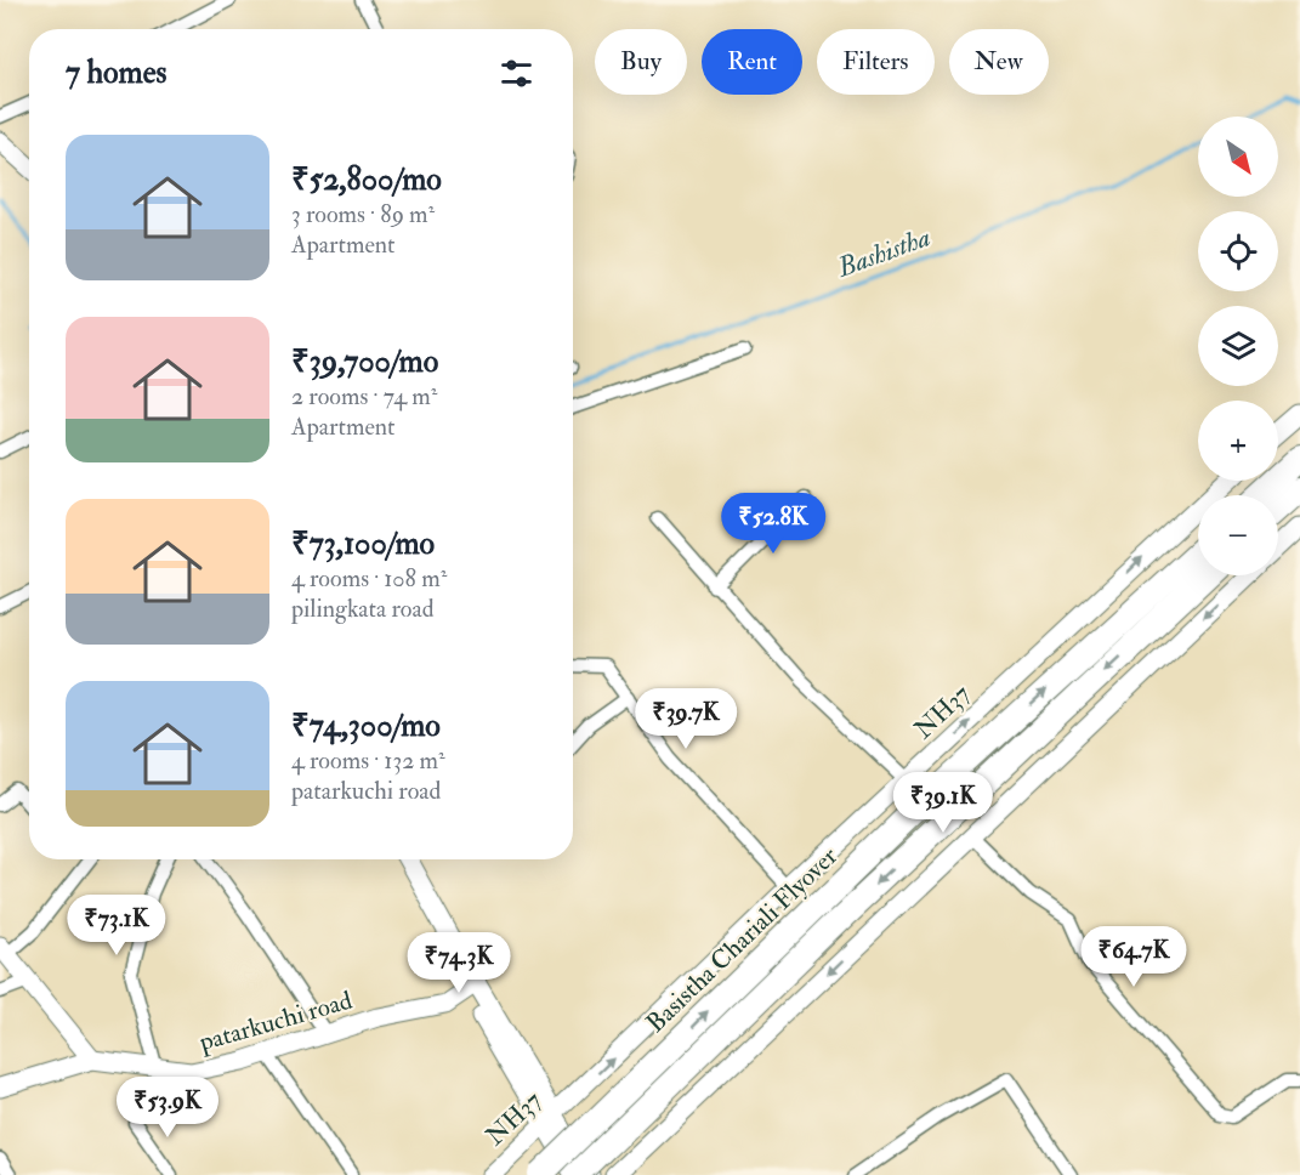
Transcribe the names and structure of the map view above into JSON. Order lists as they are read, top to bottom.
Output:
{
  "streets": {
    "highway": ["Basistha Chariali Flyover"],
    "street": ["NH37", "patarkuchi road"]
  },
  "water": ["Bashistha"],
  "north": "bottom right",
  "page": {
    "chip": [
      "Buy",
      "Rent",
      "Filters",
      "New"
    ],
    "heading": "7 homes",
    "map_buttons": ["+", "−"],
    "list": [
      {
        "name": "₹52,800/mo",
        "note": "3 rooms · 89 m² · Apartment"
      },
      {
        "name": "₹39,700/mo",
        "note": "2 rooms · 74 m² · Apartment"
      },
      {
        "name": "₹73,100/mo",
        "note": "4 rooms · 108 m² · pilingkata road"
      },
      {
        "name": "₹74,300/mo",
        "note": "4 rooms · 132 m² · patarkuchi road"
      }
    ],
    "price": [
      "₹52.8K",
      "₹39.7K",
      "₹39.1K",
      "₹73.1K",
      "₹64.7K",
      "₹74.3K",
      "₹53.9K"
    ]
  }
}
